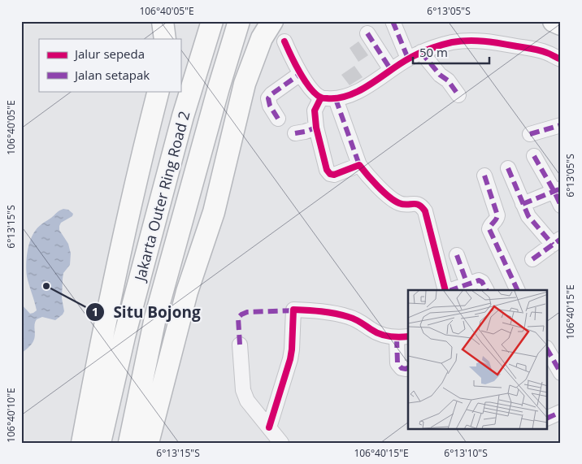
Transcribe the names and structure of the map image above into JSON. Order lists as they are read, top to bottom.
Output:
{
  "streets": {
    "highway": ["Jakarta Outer Ring Road 2"]
  },
  "places": ["Situ Bojong"],
  "legend": ["Jalur sepeda", "Jalan setapak"],
  "scale_bar": "50 m",
  "coordinates": [
    "106°40'05\"E",
    "6°13'05\"S",
    "6°13'15\"S",
    "106°40'15\"E",
    "106°40'10\"E",
    "6°13'10\"S"
  ]
}
